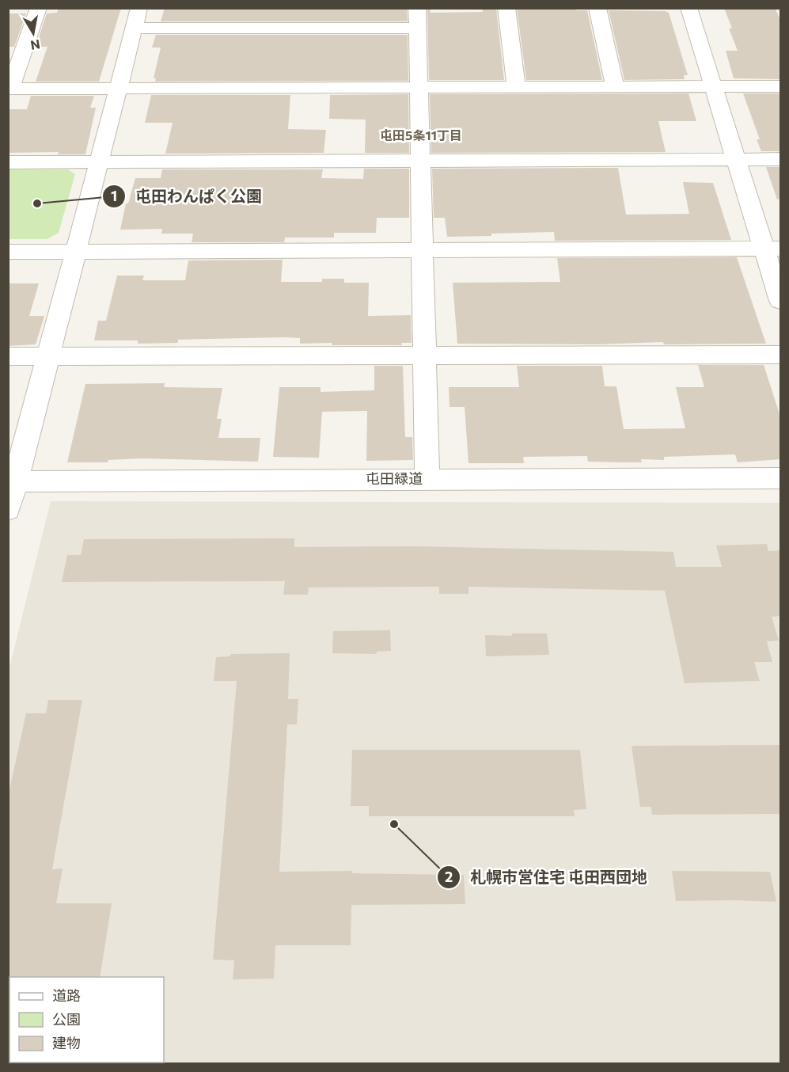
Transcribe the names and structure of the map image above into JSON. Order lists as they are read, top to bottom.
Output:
{
  "streets": {
    "street": ["屯田緑道"]
  },
  "districts": ["屯田5条11丁目"],
  "places": ["屯田わんぱく公園", "札幌市営住宅 屯田西団地"],
  "legend": ["道路", "公園", "建物"],
  "north": "bottom"
}
